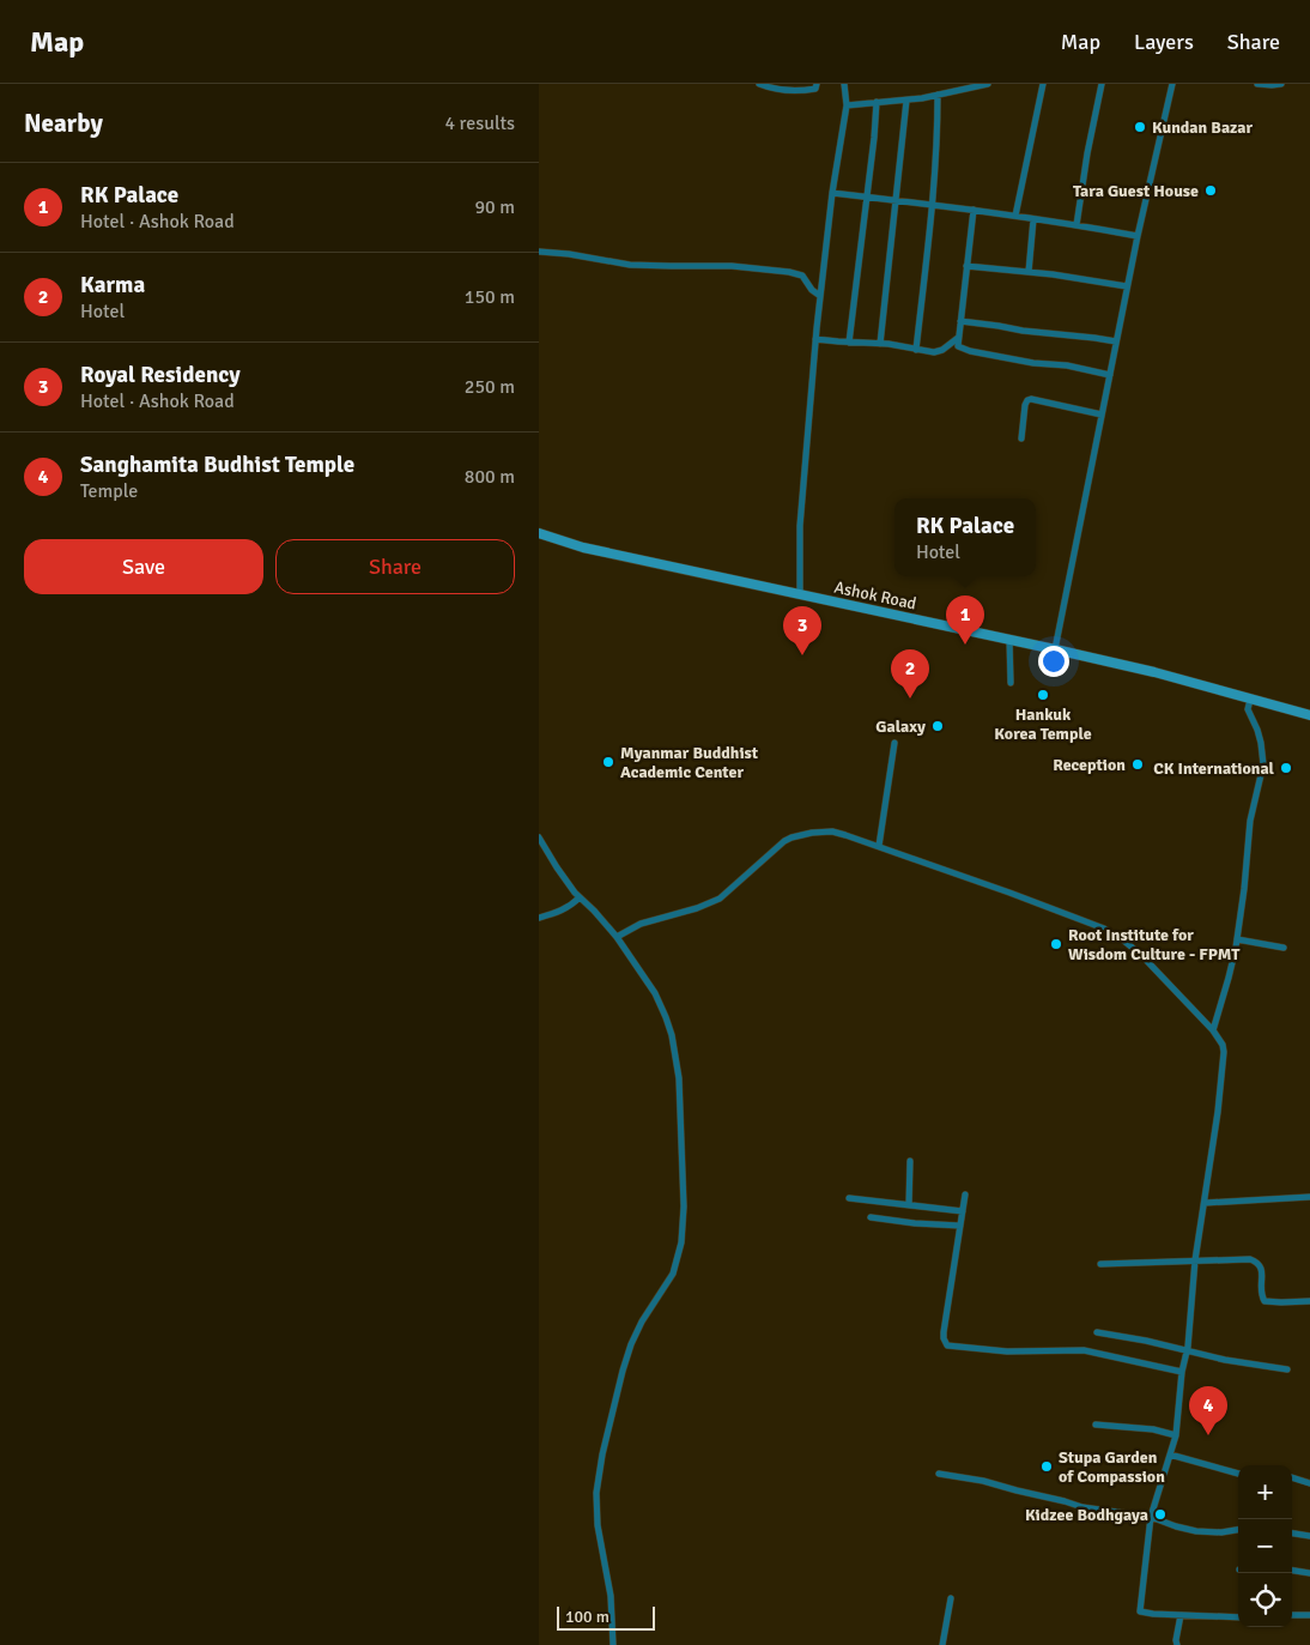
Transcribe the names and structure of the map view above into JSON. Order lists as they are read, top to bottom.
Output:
{
  "streets": {
    "street": ["Ashok Road"]
  },
  "places": [
    "Kundan Bazar",
    "Tara Guest House",
    "Hankuk Korea Temple",
    "Galaxy",
    "Myanmar Buddhist Academic Center",
    "Reception",
    "CK International",
    "Root Institute for Wisdom Culture - FPMT",
    "Stupa Garden of Compassion",
    "Kidzee Bodhgaya"
  ],
  "scale_bar": "100 m",
  "page": {
    "header": "Map",
    "nav": ["Map", "Layers", "Share"],
    "heading": ["Nearby", "4 results"],
    "list": [
      {
        "mark": "1",
        "name": "RK Palace",
        "note": "Hotel · Ashok Road",
        "value": "90 m"
      },
      {
        "mark": "2",
        "name": "Karma",
        "note": "Hotel",
        "value": "150 m"
      },
      {
        "mark": "3",
        "name": "Royal Residency",
        "note": "Hotel · Ashok Road",
        "value": "250 m"
      },
      {
        "mark": "4",
        "name": "Sanghamita Budhist Temple",
        "note": "Temple",
        "value": "800 m"
      }
    ],
    "popup": ["RK Palace", "Hotel"],
    "buttons": ["Save", "Share"],
    "pins": [
      "1",
      "3",
      "2",
      "4"
    ],
    "map_buttons": ["+", "−"],
    "scale": "100 m"
  }
}
